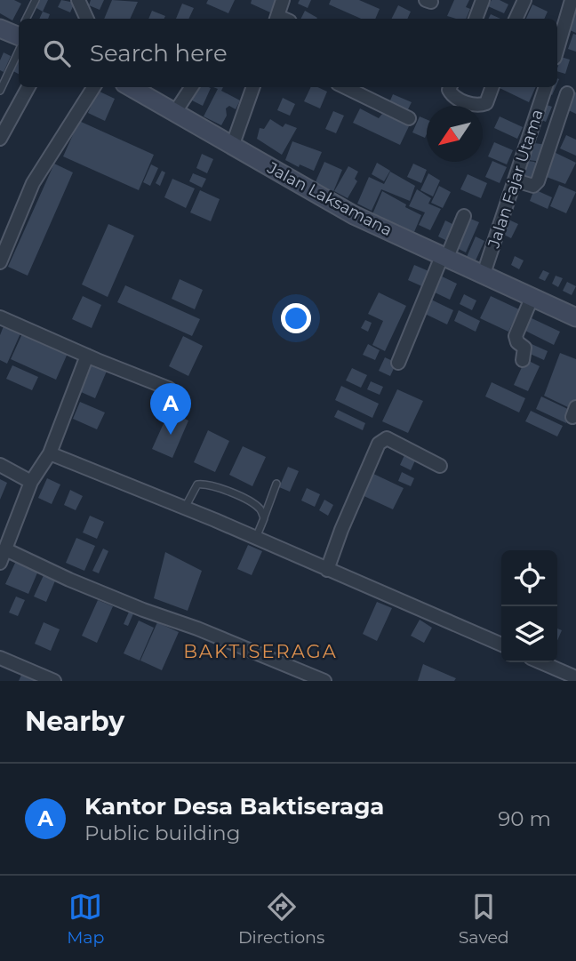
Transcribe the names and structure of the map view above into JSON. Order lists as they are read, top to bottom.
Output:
{
  "streets": {
    "main road": ["Jalan Laksamana"],
    "street": ["Jalan Fajar Utama"]
  },
  "crossings": [
    ["Jalan Fajar Utama", "Jalan Laksamana"]
  ],
  "districts": ["BAKTISERAGA"],
  "north": "bottom left",
  "page": {
    "search": "Search here",
    "pins": "A",
    "heading": "Nearby",
    "list": [
      {
        "mark": "A",
        "name": "Kantor Desa Baktiseraga",
        "note": "Public building",
        "value": "90 m"
      }
    ],
    "nav": ["Map", "Directions", "Saved"]
  }
}
